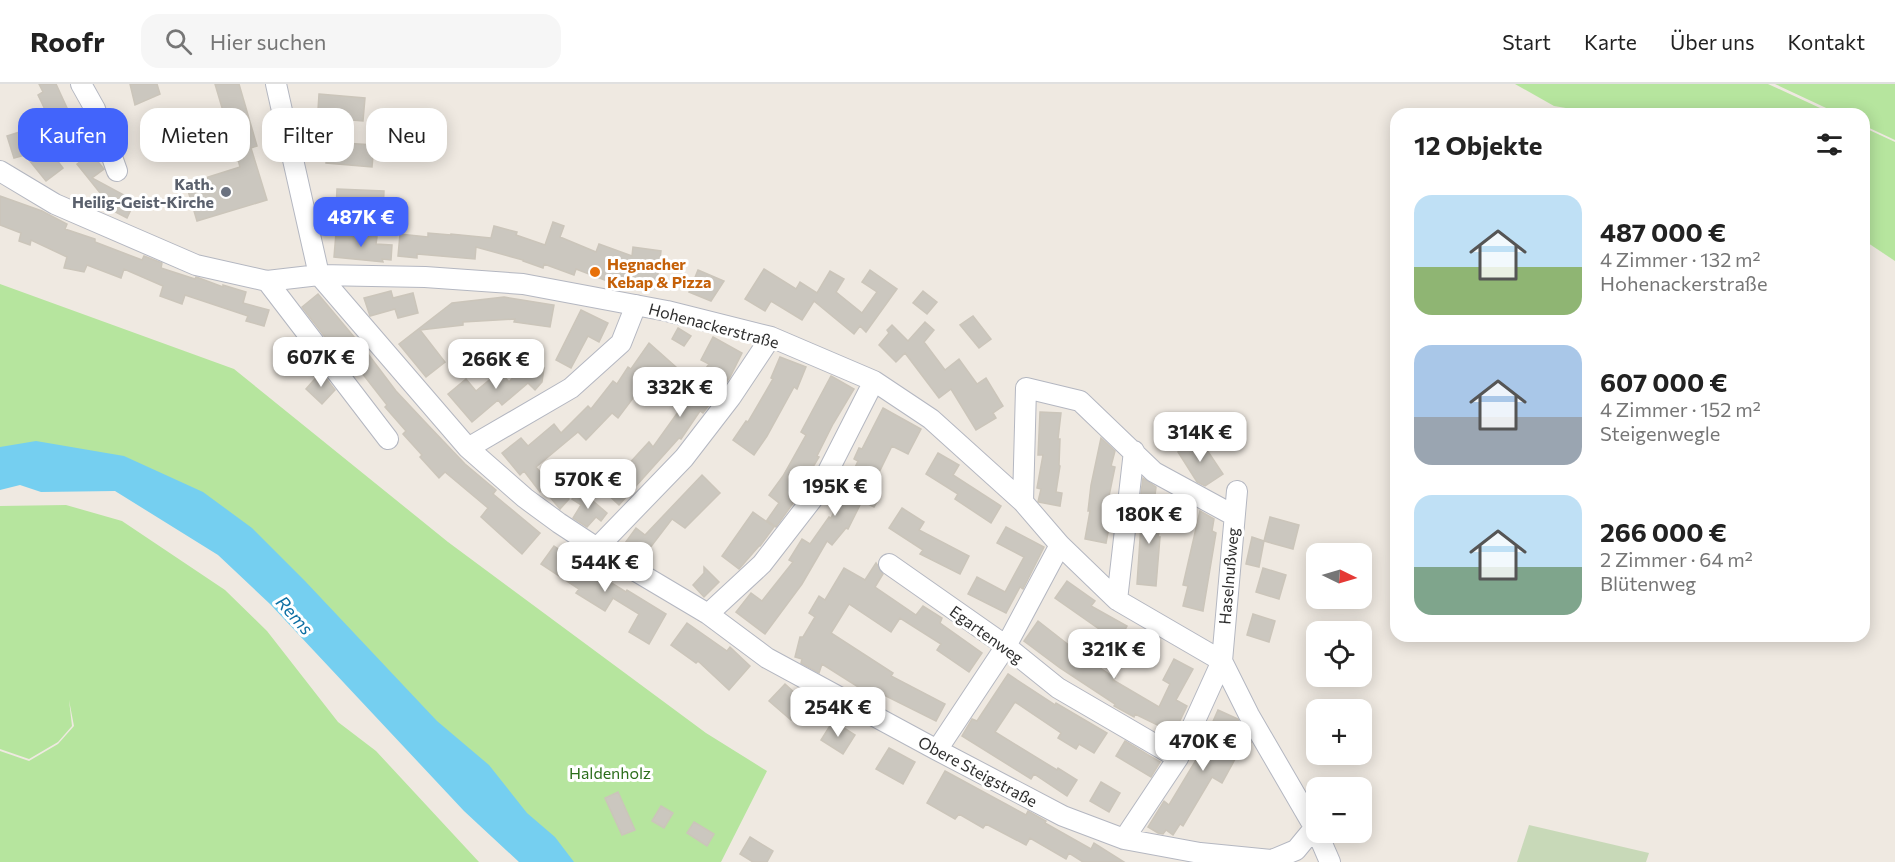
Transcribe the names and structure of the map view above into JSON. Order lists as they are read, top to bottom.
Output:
{
  "streets": {
    "street": [
      "Hohenackerstraße",
      "Haselnußweg",
      "Egartenweg",
      "Obere Steigstraße"
    ]
  },
  "crossings": [
    ["Hohenackerstraße", "Haselnußweg"],
    ["Hohenackerstraße", "Obere Steigstraße"]
  ],
  "water": ["Rems"],
  "parks": ["Haldenholz"],
  "places": ["Kath. Heilig-Geist-Kirche", "Hegnacher Kebap & Pizza"],
  "north": "right",
  "page": {
    "header": "Roofr",
    "search": "Hier suchen",
    "nav": [
      "Start",
      "Karte",
      "Über uns",
      "Kontakt"
    ],
    "chip": [
      "Kaufen",
      "Mieten",
      "Filter",
      "Neu"
    ],
    "heading": "12 Objekte",
    "list": [
      {
        "name": "487 000 €",
        "note": "4 Zimmer · 132 m² · Hohenackerstraße"
      },
      {
        "name": "607 000 €",
        "note": "4 Zimmer · 152 m² · Steigenwegle"
      },
      {
        "name": "266 000 €",
        "note": "2 Zimmer · 64 m² · Blütenweg"
      }
    ],
    "price": [
      "487K €",
      "607K €",
      "266K €",
      "332K €",
      "314K €",
      "570K €",
      "195K €",
      "180K €",
      "544K €",
      "321K €",
      "254K €",
      "470K €"
    ],
    "map_buttons": ["+", "−"]
  }
}
